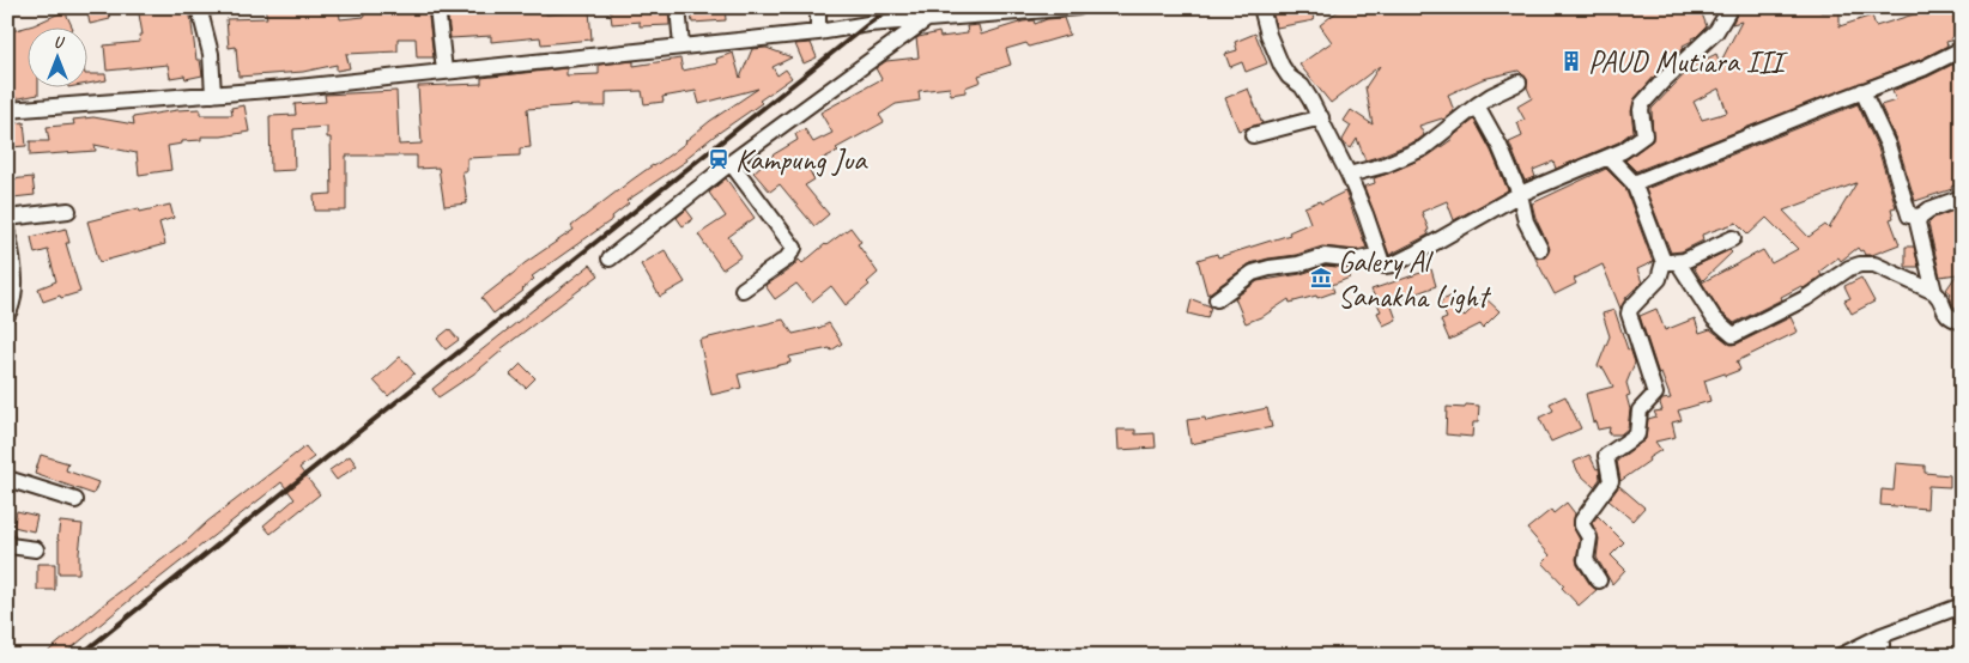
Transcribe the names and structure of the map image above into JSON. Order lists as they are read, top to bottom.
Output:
{
  "places": {
    "building": ["PAUD Mutiara III"],
    "station": ["Kampung Jua"],
    "museum": ["Galery Al Sanakha Light"]
  },
  "north": "top"
}
